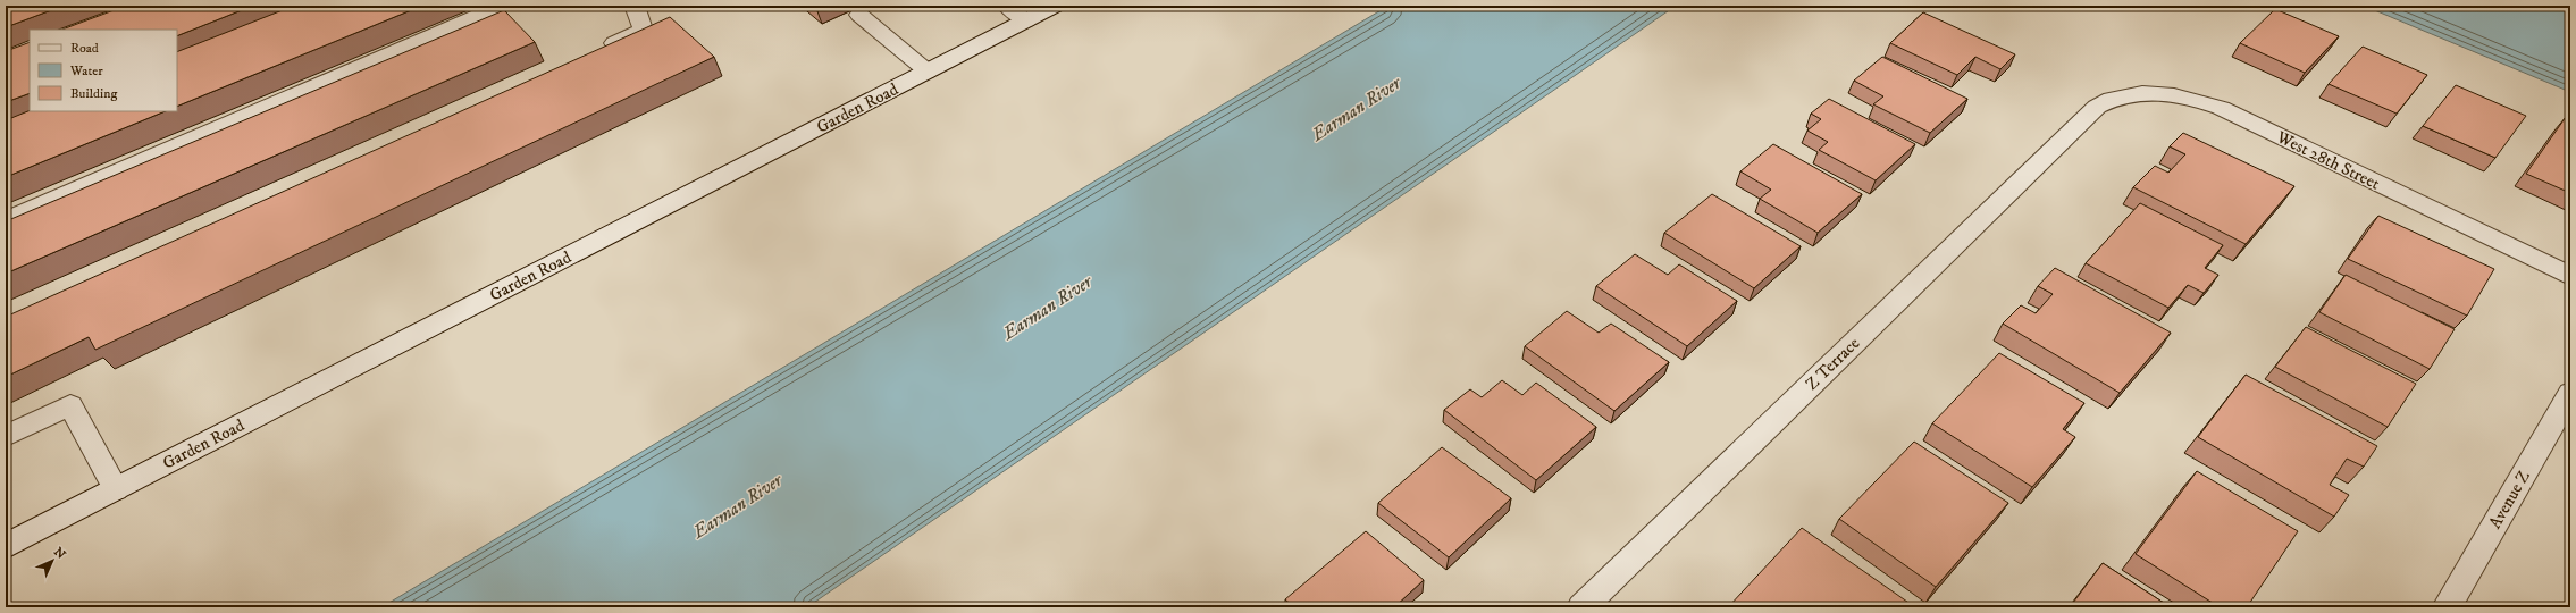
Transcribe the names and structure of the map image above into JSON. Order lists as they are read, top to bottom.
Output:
{
  "streets": {
    "street": [
      "Garden Road",
      "West 28th Street",
      "Z Terrace",
      "Avenue Z"
    ]
  },
  "crossings": [
    ["West 28th Street", "Z Terrace"]
  ],
  "water": ["Earman River"],
  "legend": ["Road", "Water", "Building"],
  "north": "top right"
}
